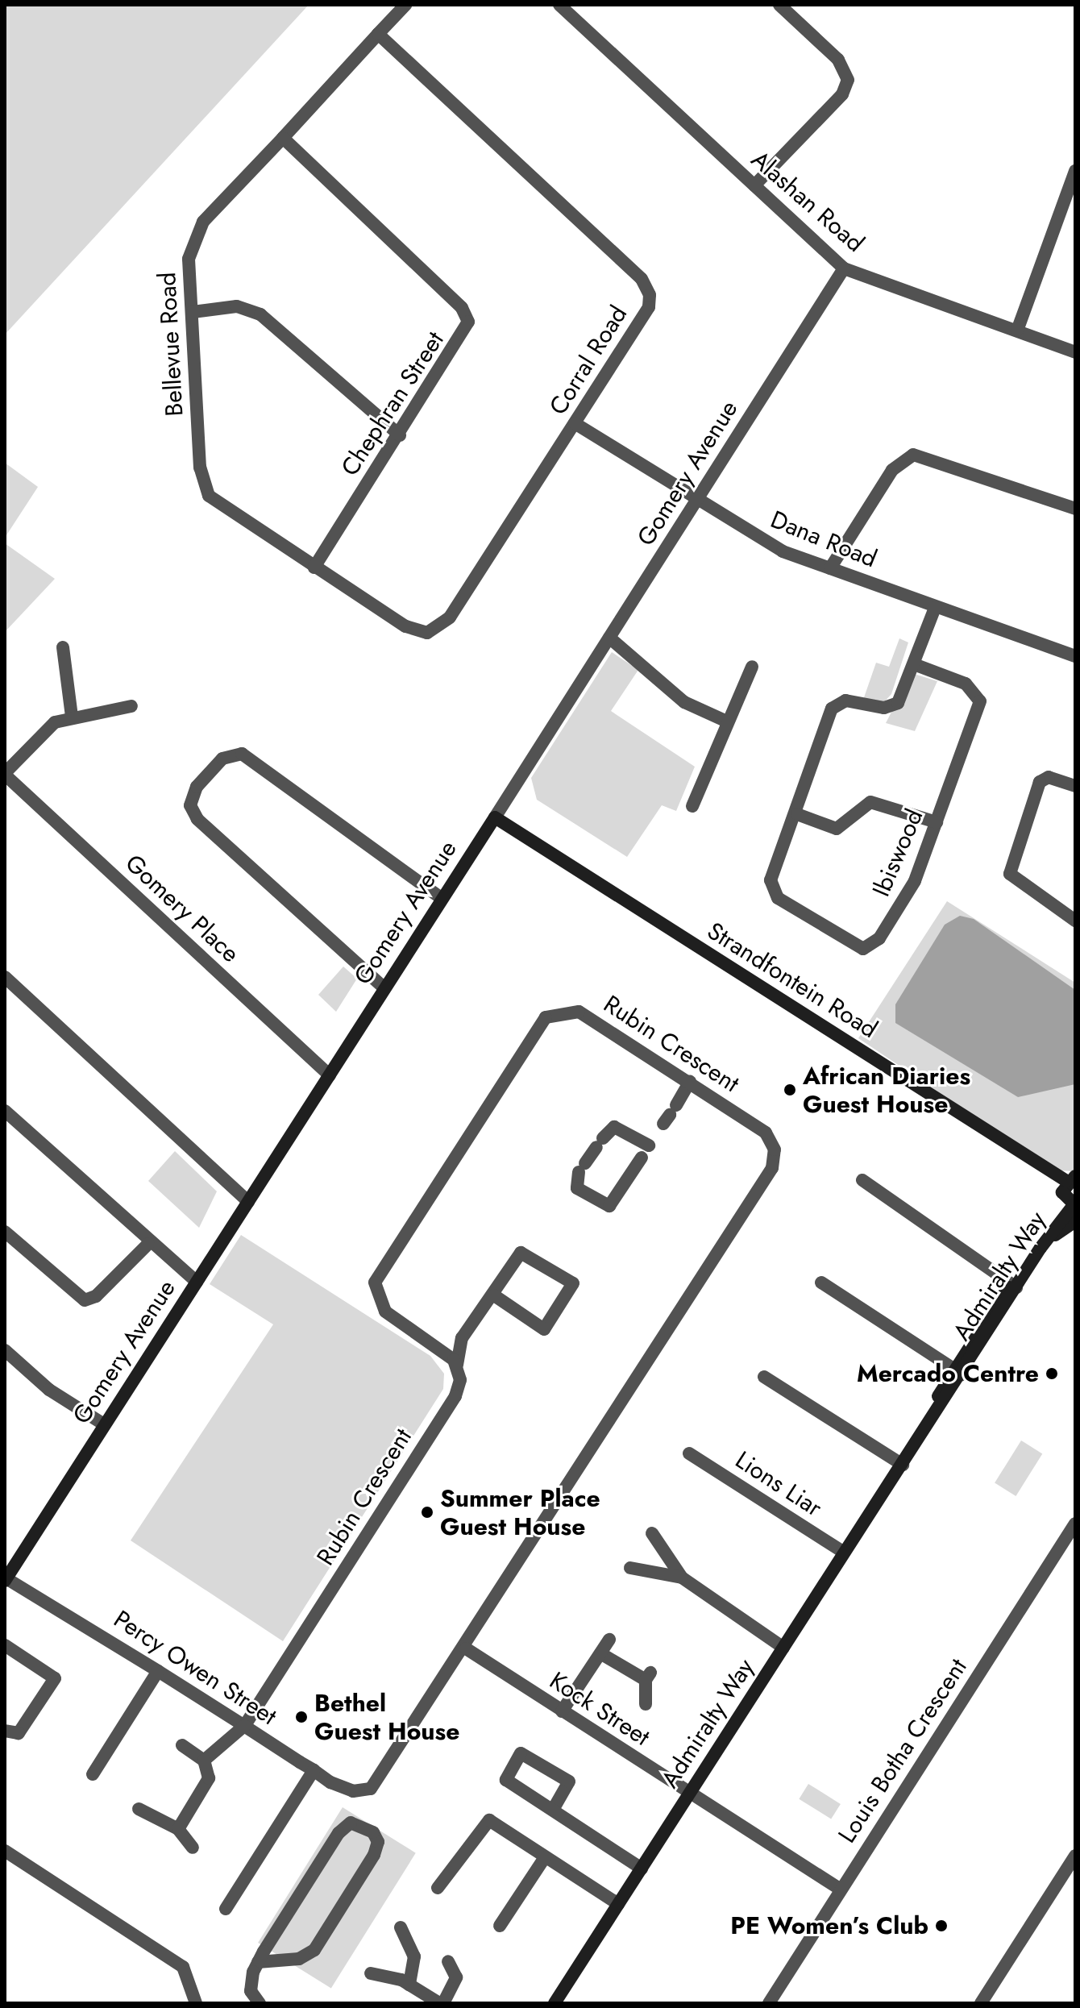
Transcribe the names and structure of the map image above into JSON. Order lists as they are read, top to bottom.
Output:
{
  "streets": {
    "street": [
      "Alashan Road",
      "Bellevue Road",
      "Corral Road",
      "Chephran Street",
      "Gomery Avenue",
      "Dana Road",
      "Ibiswood",
      "Gomery Place",
      "Strandfontein Road",
      "Rubin Crescent",
      "Admiralty Way",
      "Lions Liar",
      "Percy Owen Street",
      "Kock Street",
      "Louis Botha Crescent"
    ]
  },
  "crossings": [
    ["Alashan Road", "Gomery Avenue"],
    ["Bellevue Road", "Corral Road"],
    ["Bellevue Road", "Chephran Street"],
    ["Corral Road", "Dana Road"],
    ["Gomery Avenue", "Dana Road"],
    ["Gomery Avenue", "Gomery Place"],
    ["Gomery Avenue", "Strandfontein Road"],
    ["Gomery Avenue", "Percy Owen Street"],
    ["Dana Road", "Ibiswood"],
    ["Strandfontein Road", "Admiralty Way"],
    ["Rubin Crescent", "Percy Owen Street"],
    ["Rubin Crescent", "Kock Street"],
    ["Admiralty Way", "Lions Liar"],
    ["Admiralty Way", "Kock Street"],
    ["Kock Street", "Louis Botha Crescent"]
  ],
  "places": [
    "African Diaries Guest House",
    "Mercado Centre",
    "Summer Place Guest House",
    "Bethel Guest House",
    "PE Women’s Club"
  ]
}
